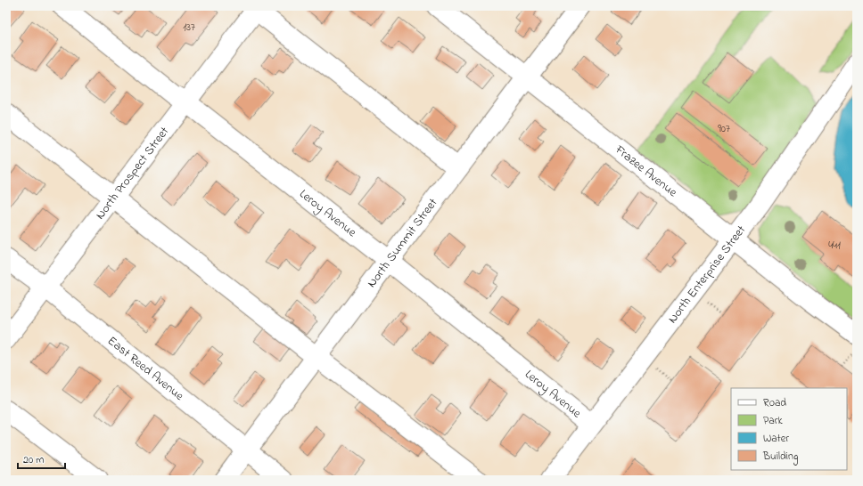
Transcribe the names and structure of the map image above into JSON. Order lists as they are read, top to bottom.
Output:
{
  "streets": {
    "street": [
      "Frazee Avenue",
      "North Prospect Street",
      "Leroy Avenue",
      "North Summit Street",
      "North Enterprise Street",
      "East Reed Avenue"
    ]
  },
  "crossings": [
    ["Frazee Avenue", "North Summit Street"],
    ["Frazee Avenue", "North Enterprise Street"],
    ["North Prospect Street", "Leroy Avenue"],
    ["North Prospect Street", "East Reed Avenue"],
    ["Leroy Avenue", "North Summit Street"],
    ["Leroy Avenue", "North Enterprise Street"],
    ["North Summit Street", "East Reed Avenue"]
  ],
  "house_numbers": ["137", "907", "441"],
  "legend": [
    "Road",
    "Park",
    "Water",
    "Building"
  ],
  "scale_bar": "20 m"
}
